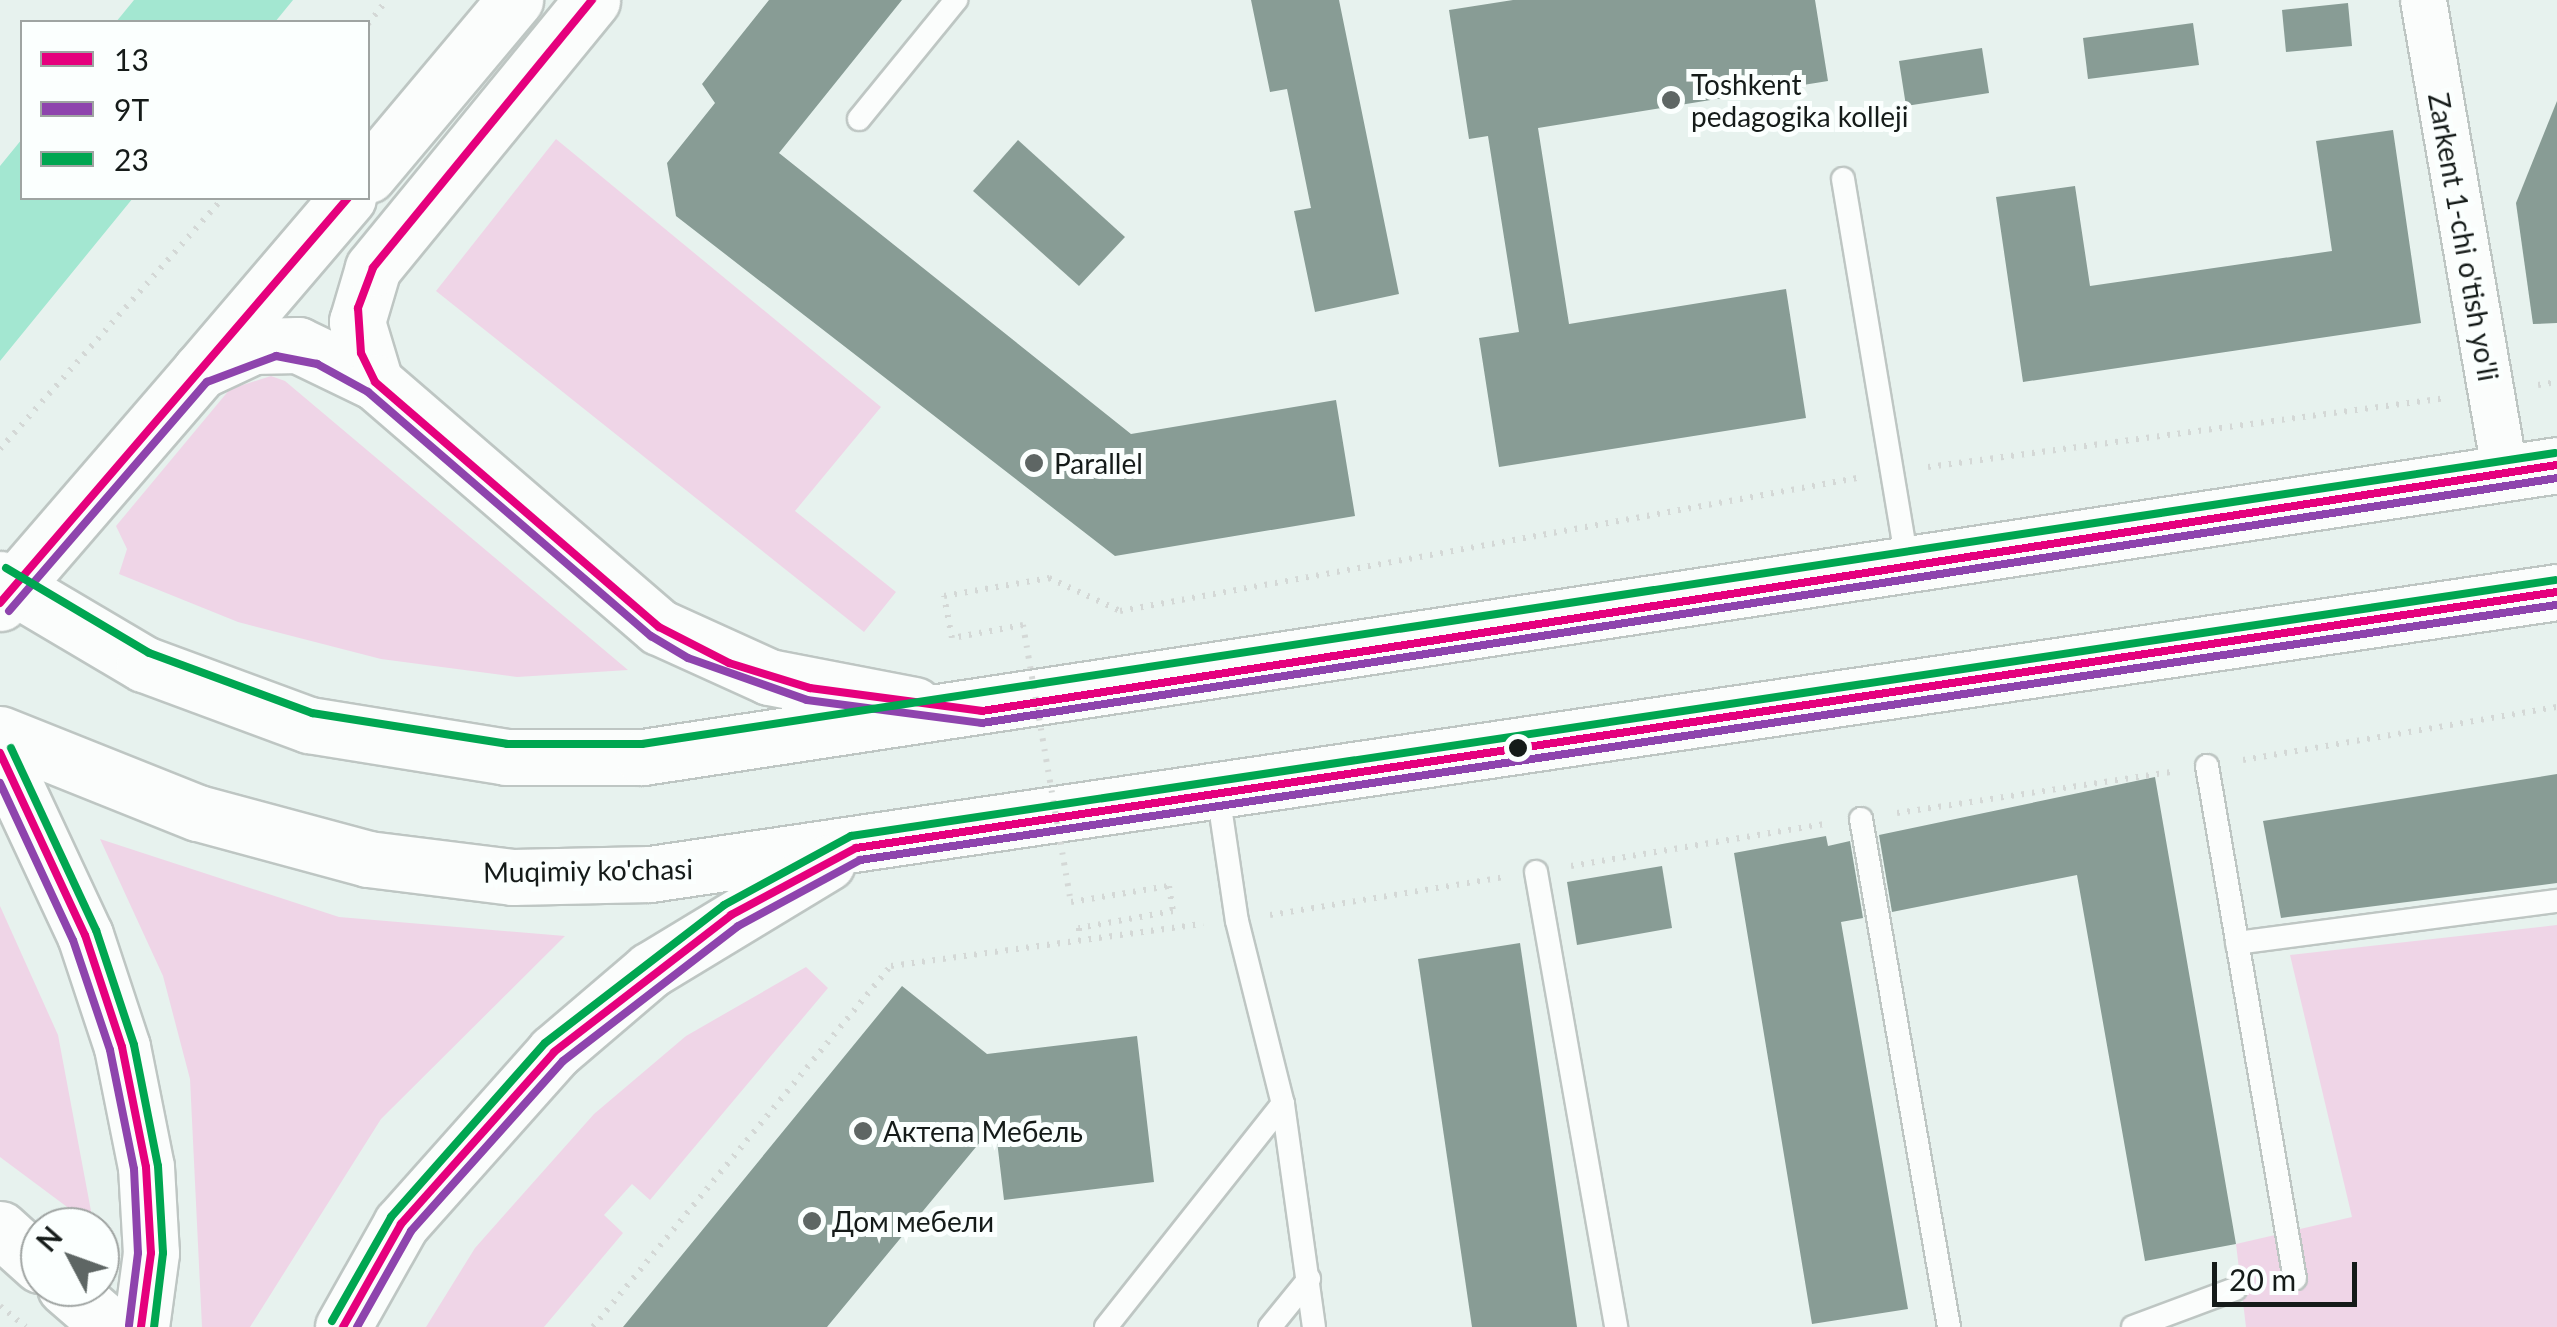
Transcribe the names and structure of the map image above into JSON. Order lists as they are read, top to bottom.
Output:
{
  "streets": {
    "main road": ["Muqimiy ko'chasi"],
    "street": ["Zarkent 1-chi o'tish yo'li"]
  },
  "places": [
    "Toshkent pedagogika kolleji",
    "Parallel",
    "Актепа Мебель",
    "Дом мебели"
  ],
  "lines": ["transit line 13", "transit line 9Т", "transit line 23"],
  "legend": ["13", "9Т", "23"],
  "scale_bar": "20 m",
  "north": "top left"
}
